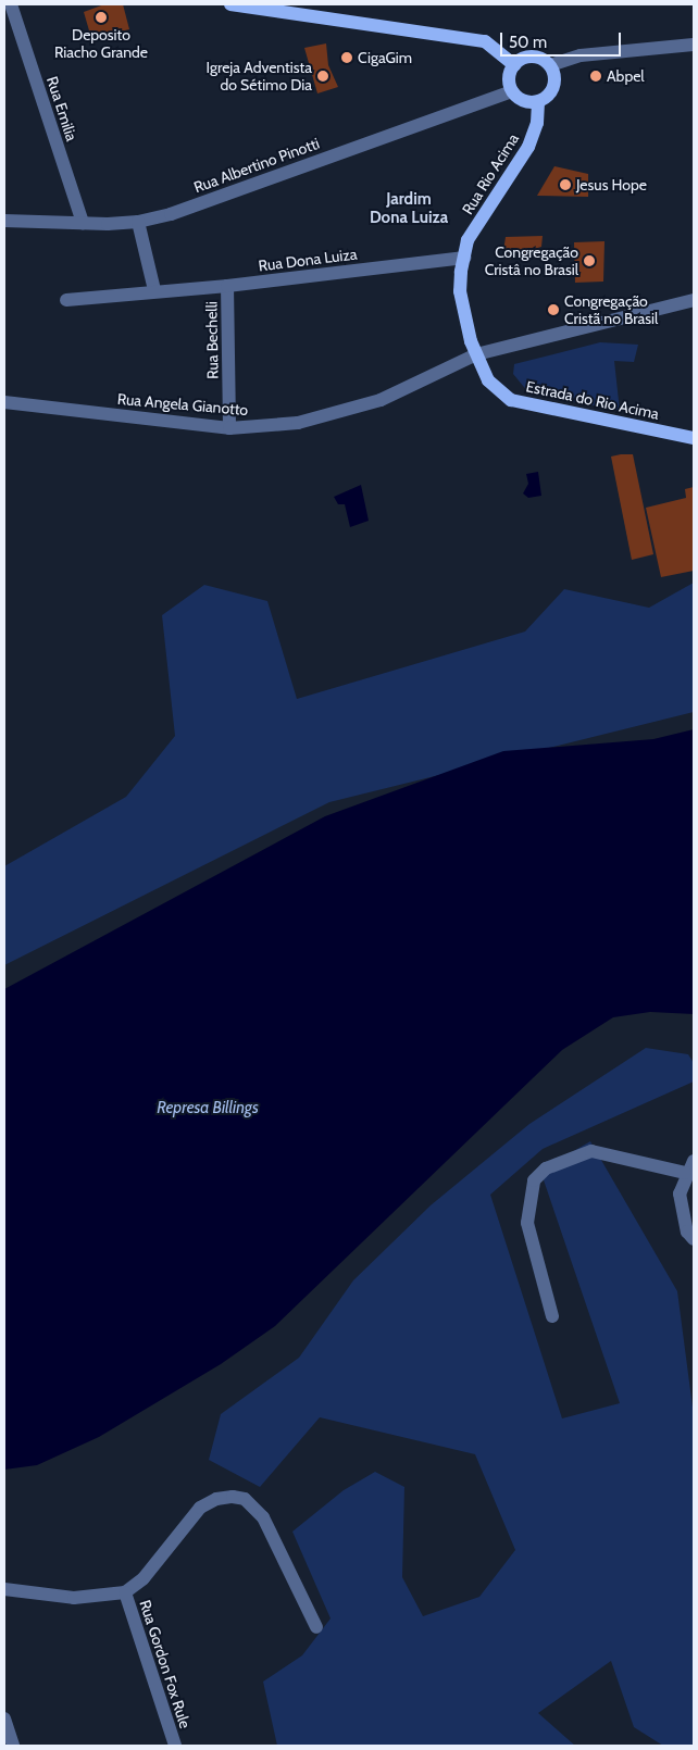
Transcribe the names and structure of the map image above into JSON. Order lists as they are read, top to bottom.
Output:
{
  "streets": {
    "main road": ["Rua Rio Acima", "Estrada do Rio Acima"],
    "street": [
      "Rua Emilia",
      "Rua Albertino Pinotti",
      "Rua Dona Luiza",
      "Rua Bechelli",
      "Rua Angela Gianotto",
      "Rua Gordon Fox Rule"
    ]
  },
  "crossings": [
    ["Rua Emilia", "Rua Albertino Pinotti"],
    ["Rua Albertino Pinotti", "Rua Rio Acima"],
    ["Rua Rio Acima", "Rua Dona Luiza"],
    ["Rua Rio Acima", "Estrada do Rio Acima"],
    ["Rua Rio Acima", "Rua Angela Gianotto"],
    ["Rua Dona Luiza", "Rua Bechelli"],
    ["Rua Bechelli", "Rua Angela Gianotto"],
    ["Estrada do Rio Acima", "Rua Angela Gianotto"]
  ],
  "districts": ["Jardim Dona Luiza"],
  "water": ["Represa Billings"],
  "places": [
    "Deposito Riacho Grande",
    "CigaGim",
    "Igreja Adventista do Sétimo Dia",
    "Abpel",
    "Jesus Hope",
    "Congregação Cristâ no Brasil",
    "Congregação Cristã no Brasil"
  ],
  "scale_bar": "50 m"
}
